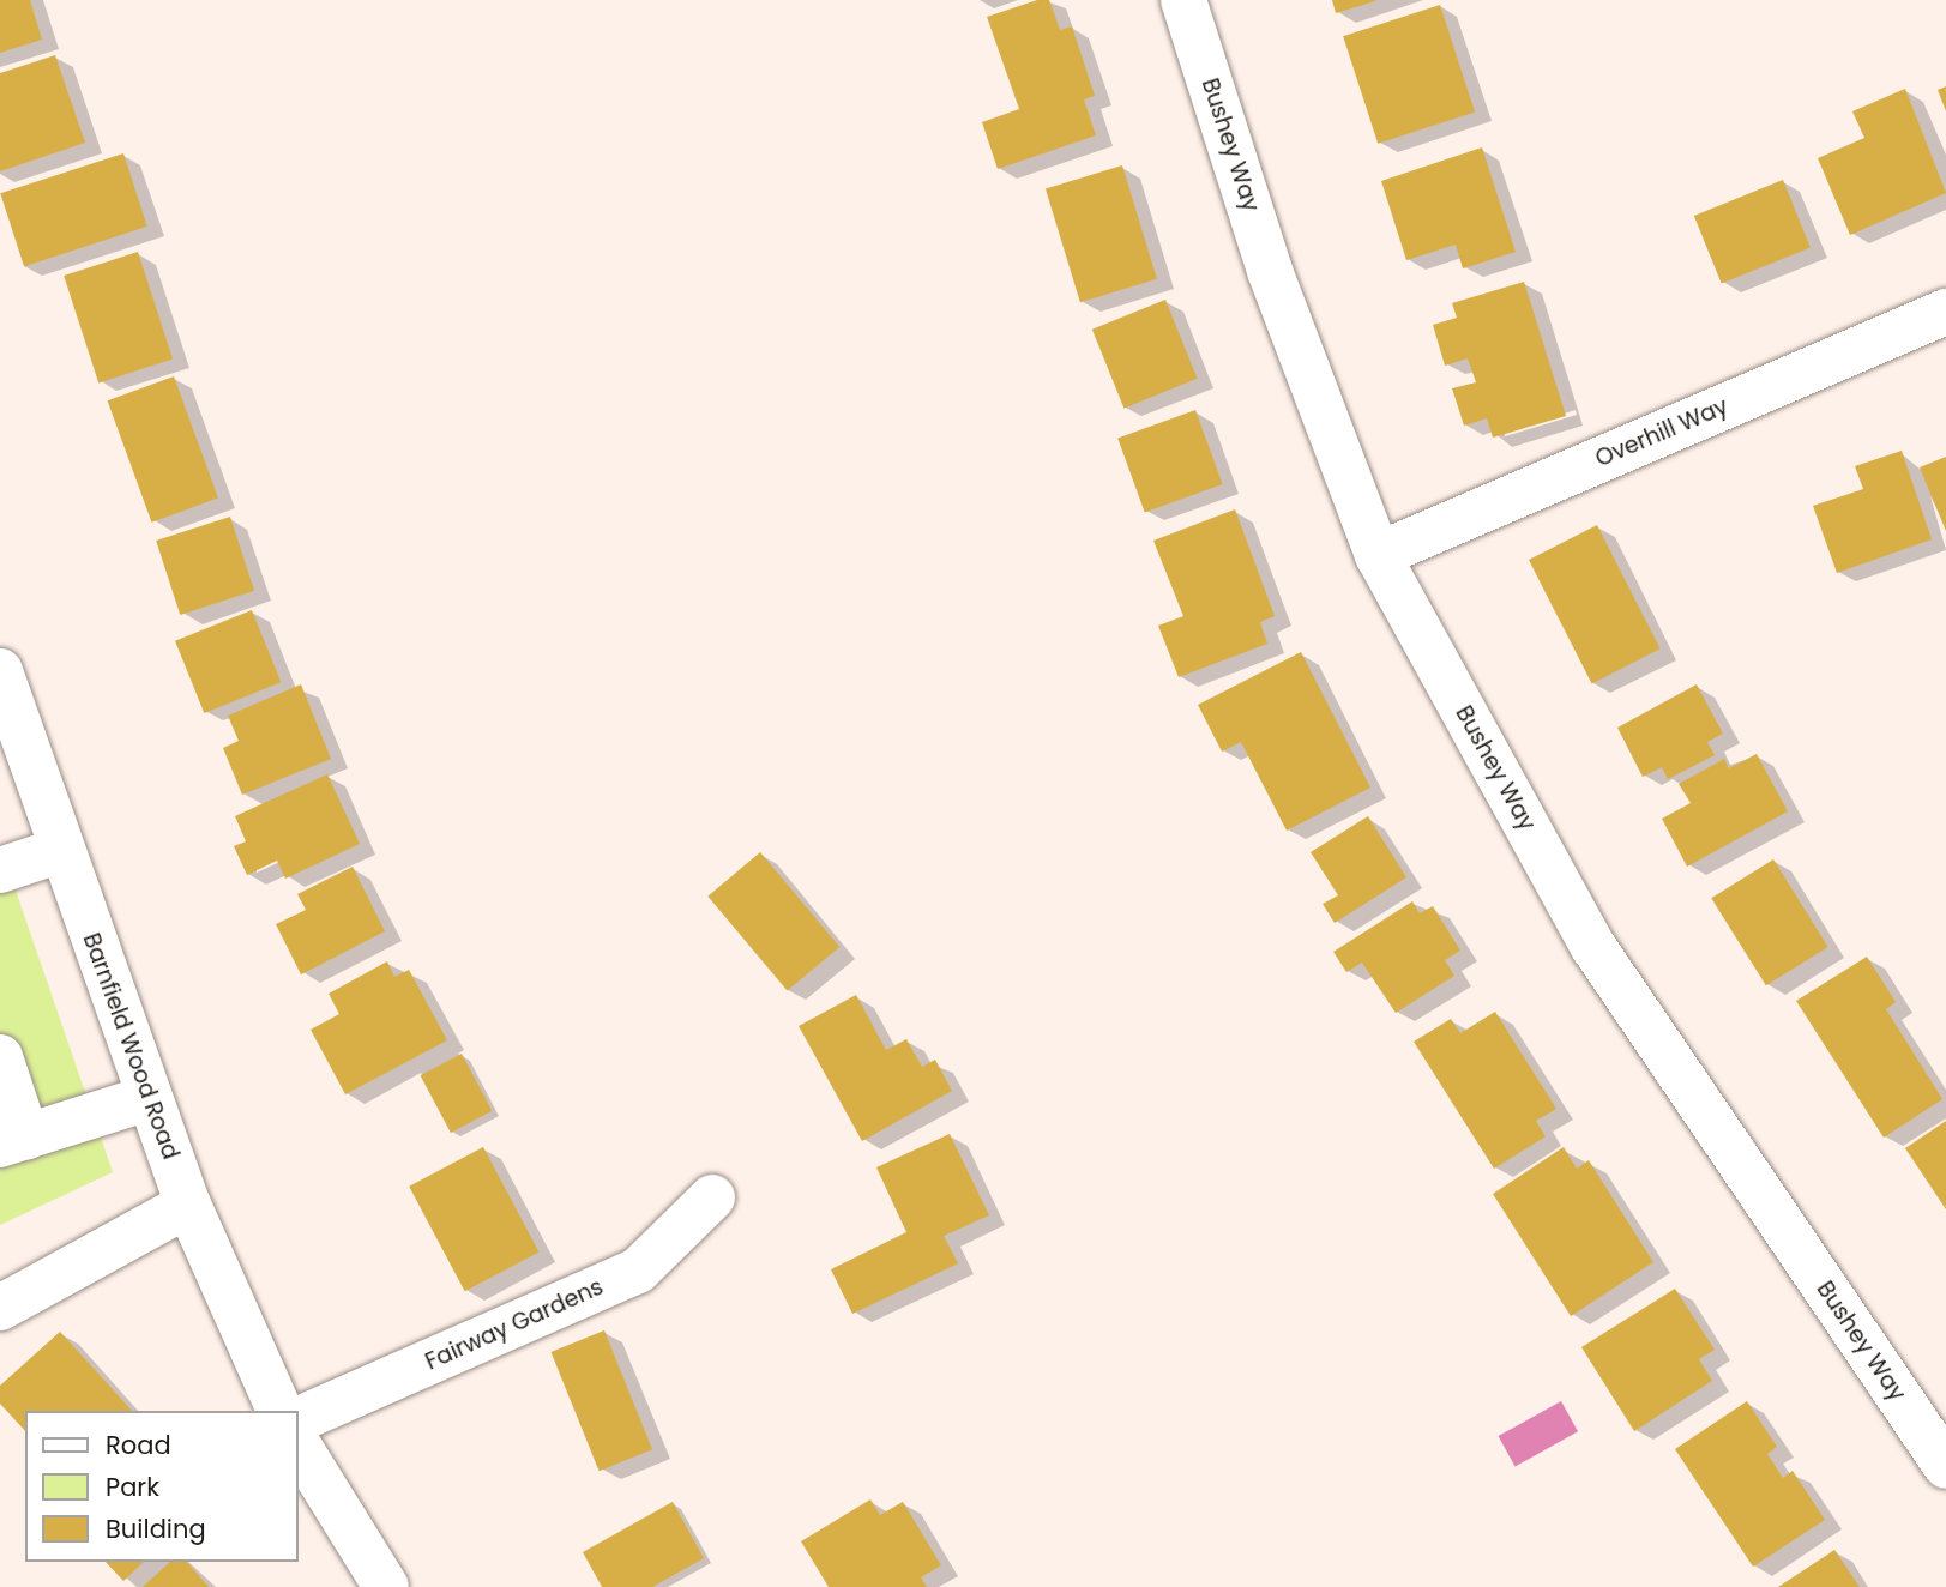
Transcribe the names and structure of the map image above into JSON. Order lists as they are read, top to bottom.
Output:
{
  "streets": {
    "street": [
      "Bushey Way",
      "Overhill Way",
      "Barnfield Wood Road",
      "Fairway Gardens"
    ]
  },
  "crossings": [
    ["Bushey Way", "Overhill Way"]
  ],
  "legend": ["Road", "Park", "Building"]
}
